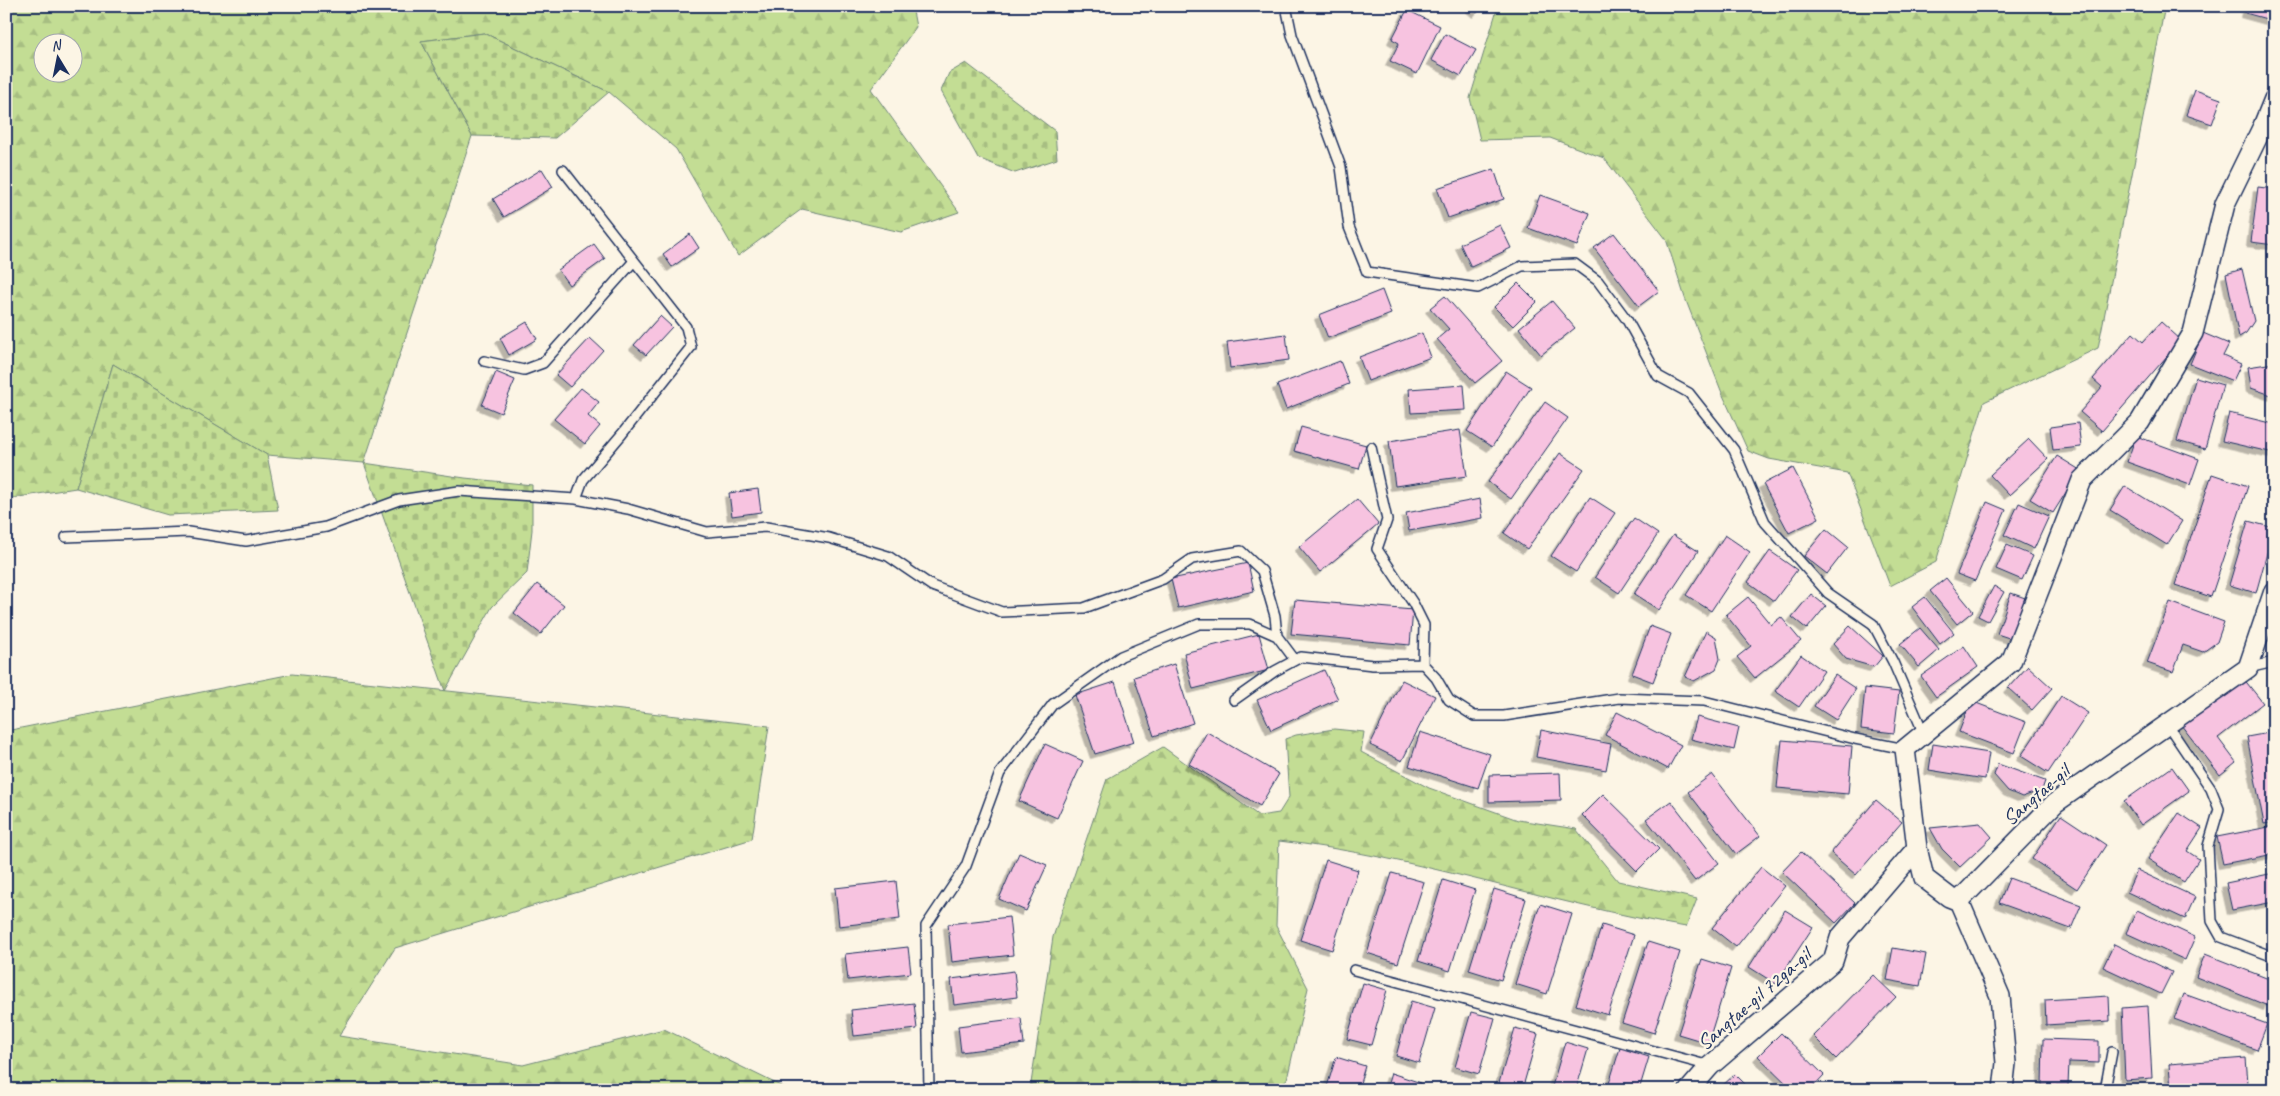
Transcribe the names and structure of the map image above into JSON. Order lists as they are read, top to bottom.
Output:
{
  "streets": {
    "street": ["Sangtae-gil", "Sangtae-gil 72ga-gil"]
  },
  "north": "top"
}
